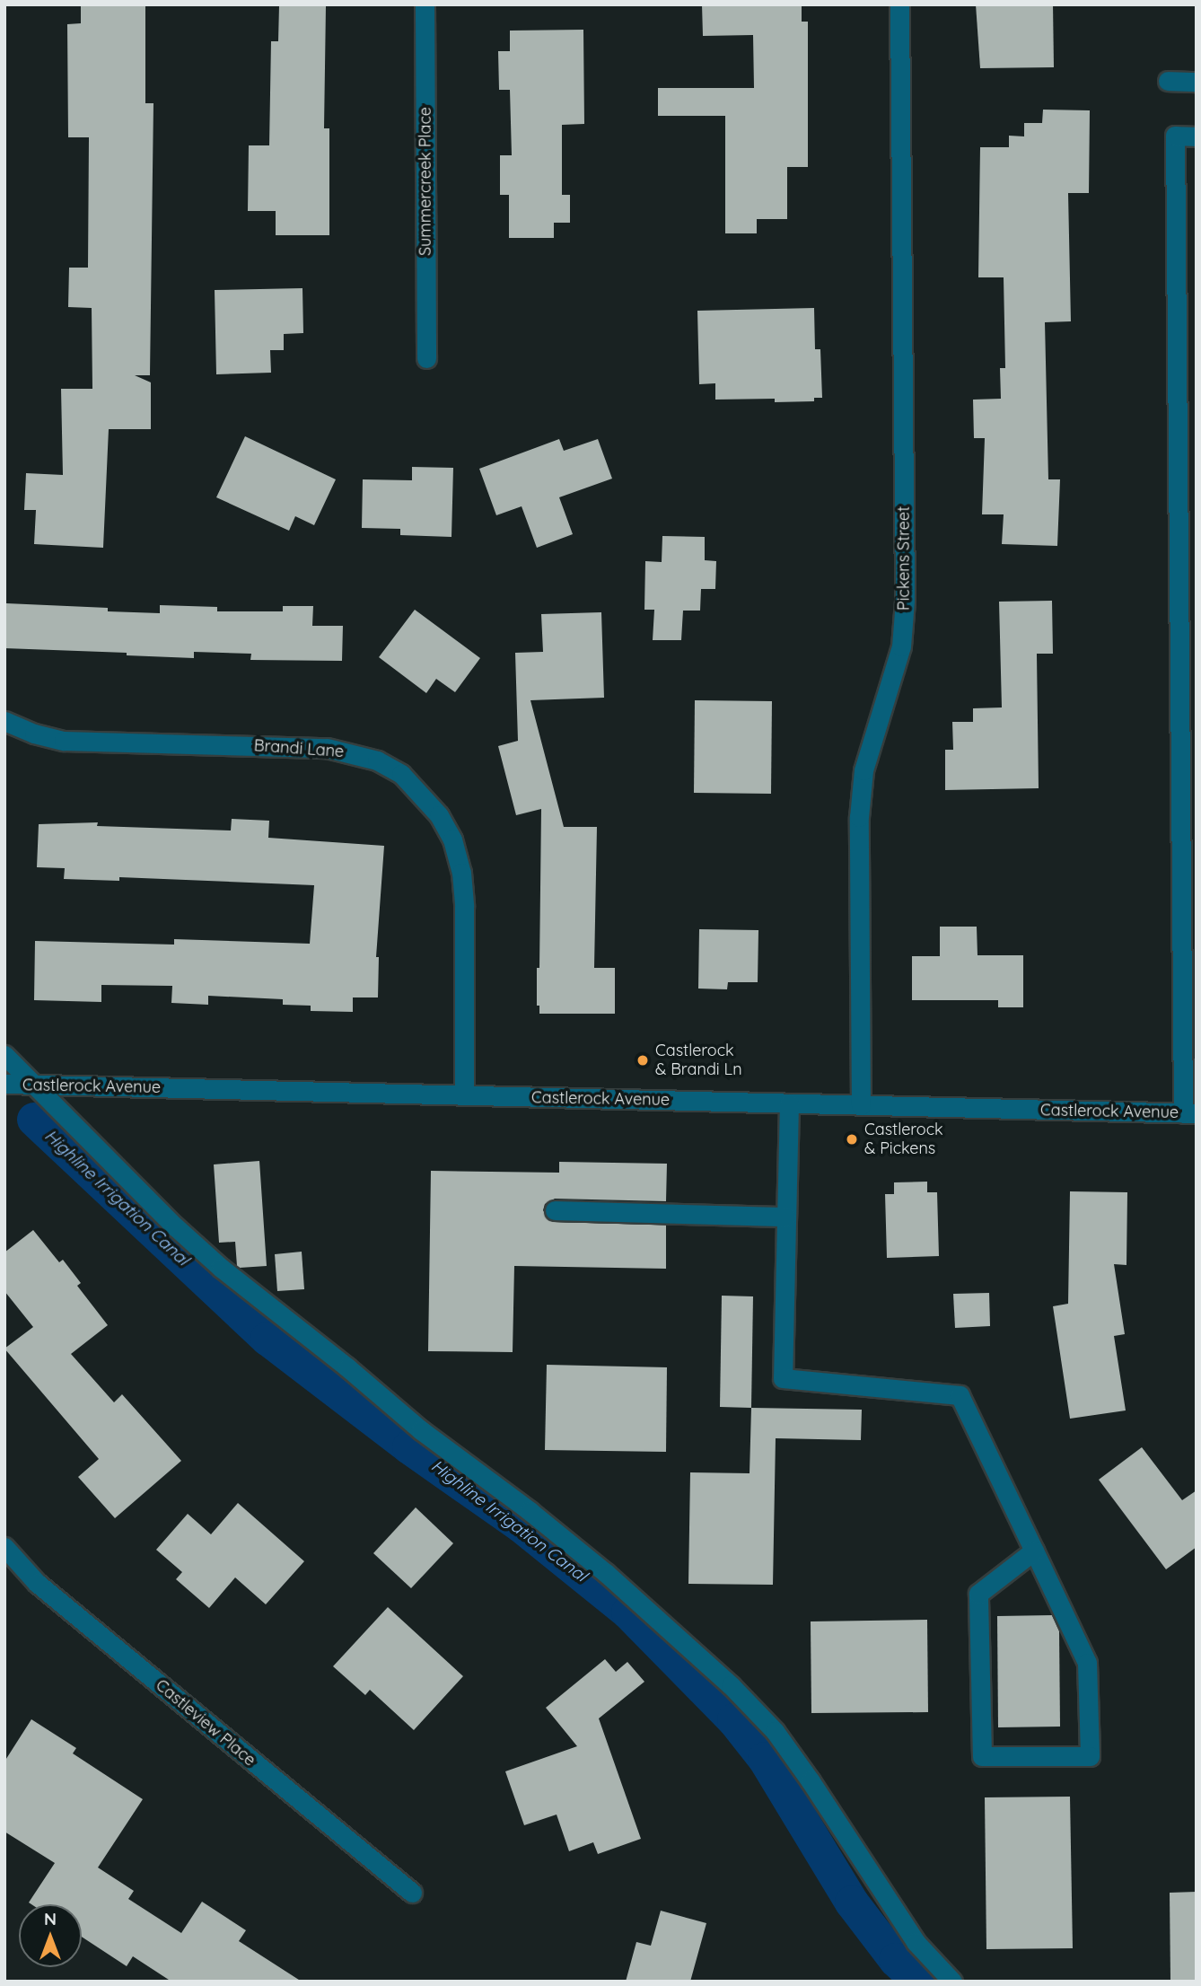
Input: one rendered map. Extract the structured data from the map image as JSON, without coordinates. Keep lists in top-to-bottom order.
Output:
{
  "streets": {
    "street": [
      "Summercreek Place",
      "Pickens Street",
      "Brandi Lane",
      "Castlerock Avenue",
      "Castleview Place"
    ]
  },
  "crossings": [
    ["Pickens Street", "Castlerock Avenue"],
    ["Brandi Lane", "Castlerock Avenue"]
  ],
  "water": ["Highline Irrigation Canal"],
  "places": ["Castlerock & Brandi Ln", "Castlerock & Pickens"],
  "north": "top"
}
